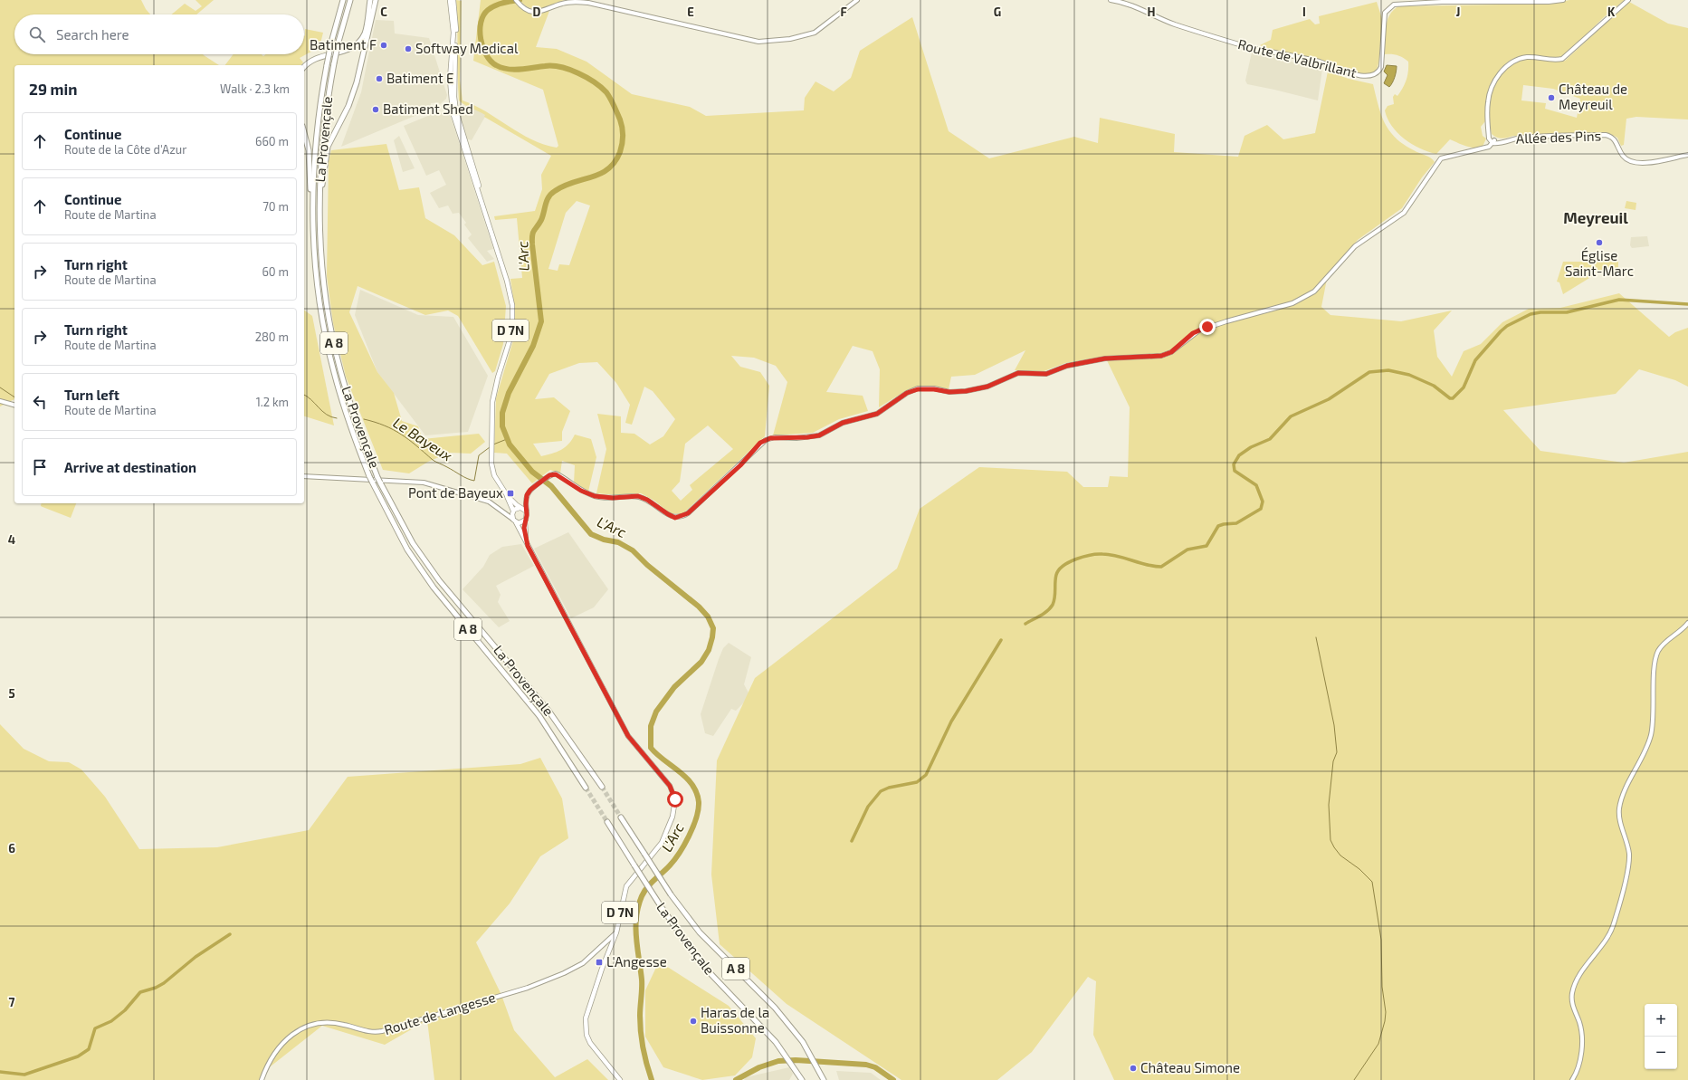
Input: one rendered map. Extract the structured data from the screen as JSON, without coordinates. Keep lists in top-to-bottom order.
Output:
{
  "streets": {
    "highway": ["La Provençale", "A 8"],
    "main road": ["D 7N"],
    "street": ["Route de Valbrillant", "Allée des Pins", "Route de Langesse"]
  },
  "crossings": [
    ["D 7N", "Route de Langesse"]
  ],
  "districts": ["Meyreuil"],
  "water": ["L'Arc", "Le Bayeux"],
  "places": {
    "other": [
      "Batiment F",
      "Softway Medical",
      "Batiment E",
      "Château de Meyreuil",
      "Batiment Shed",
      "Église Saint-Marc",
      "Haras de la Buissonne",
      "Château Simone"
    ],
    "transit": ["Pont de Bayeux", "L'Angesse"]
  },
  "page": {
    "search": "Search here",
    "heading": ["29 min", "Walk · 2.3 km"],
    "list": [
      ["Continue", "Route de la Côte d'Azur", "660 m"],
      ["Continue", "Route de Martina", "70 m"],
      ["Turn right", "Route de Martina", "60 m"],
      ["Turn right", "Route de Martina", "280 m"],
      ["Turn left", "Route de Martina", "1.2 km"],
      "Arrive at destination"
    ],
    "map_buttons": ["+", "−"]
  },
  "grid": {
    "columns": [
      "C",
      "D",
      "E",
      "F",
      "G",
      "H",
      "I",
      "J",
      "K"
    ],
    "rows": [
      "4",
      "5",
      "6",
      "7"
    ]
  }
}
